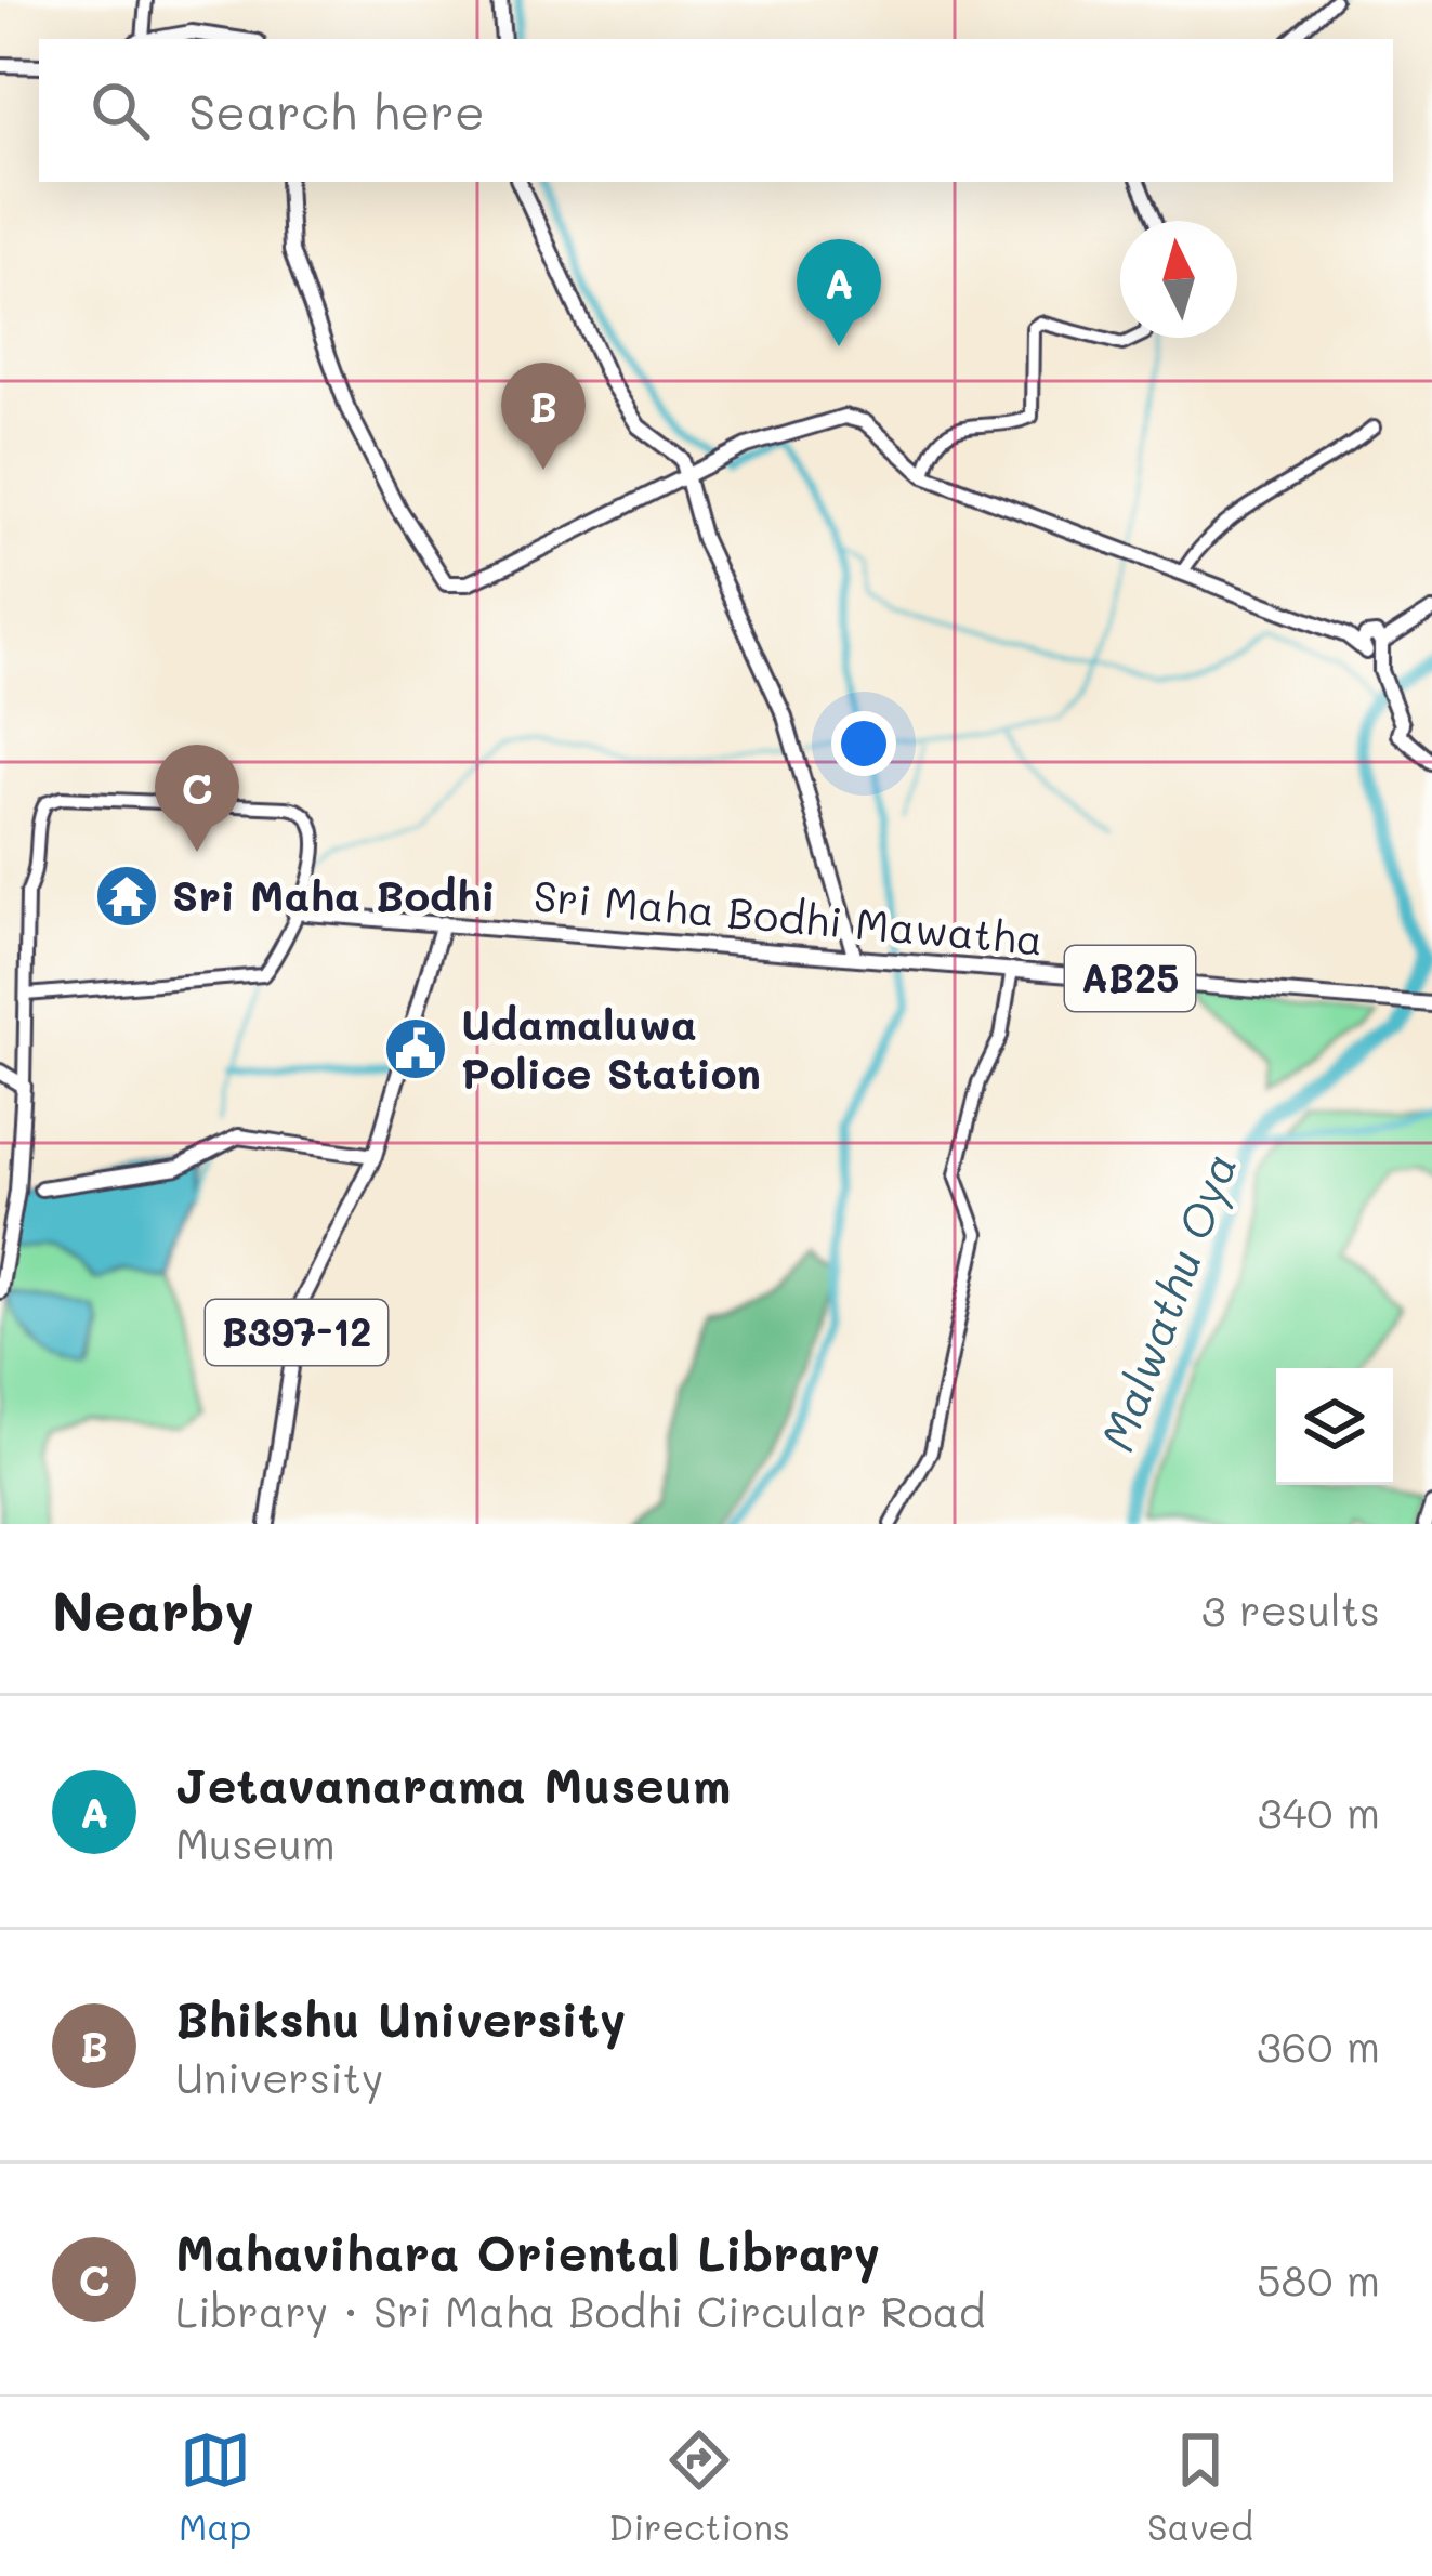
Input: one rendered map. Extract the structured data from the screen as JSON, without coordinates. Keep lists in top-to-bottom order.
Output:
{
  "streets": {
    "main road": ["Sri Maha Bodhi Mawatha", "AB25", "B397-12"]
  },
  "crossings": [
    ["Sri Maha Bodhi Mawatha", "B397-12"]
  ],
  "water": ["Malwathu Oya"],
  "places": {
    "temple": ["Sri Maha Bodhi"],
    "public building": ["Udamaluwa Police Station"]
  },
  "north": "top",
  "page": {
    "search": "Search here",
    "pins": ["A", "B", "C"],
    "heading": ["Nearby", "3 results"],
    "list": [
      {
        "mark": "A",
        "name": "Jetavanarama Museum",
        "note": "Museum",
        "value": "340 m"
      },
      {
        "mark": "B",
        "name": "Bhikshu University",
        "note": "University",
        "value": "360 m"
      },
      {
        "mark": "C",
        "name": "Mahavihara Oriental Library",
        "note": "Library · Sri Maha Bodhi Circular Road",
        "value": "580 m"
      }
    ],
    "nav": ["Map", "Directions", "Saved"]
  }
}
